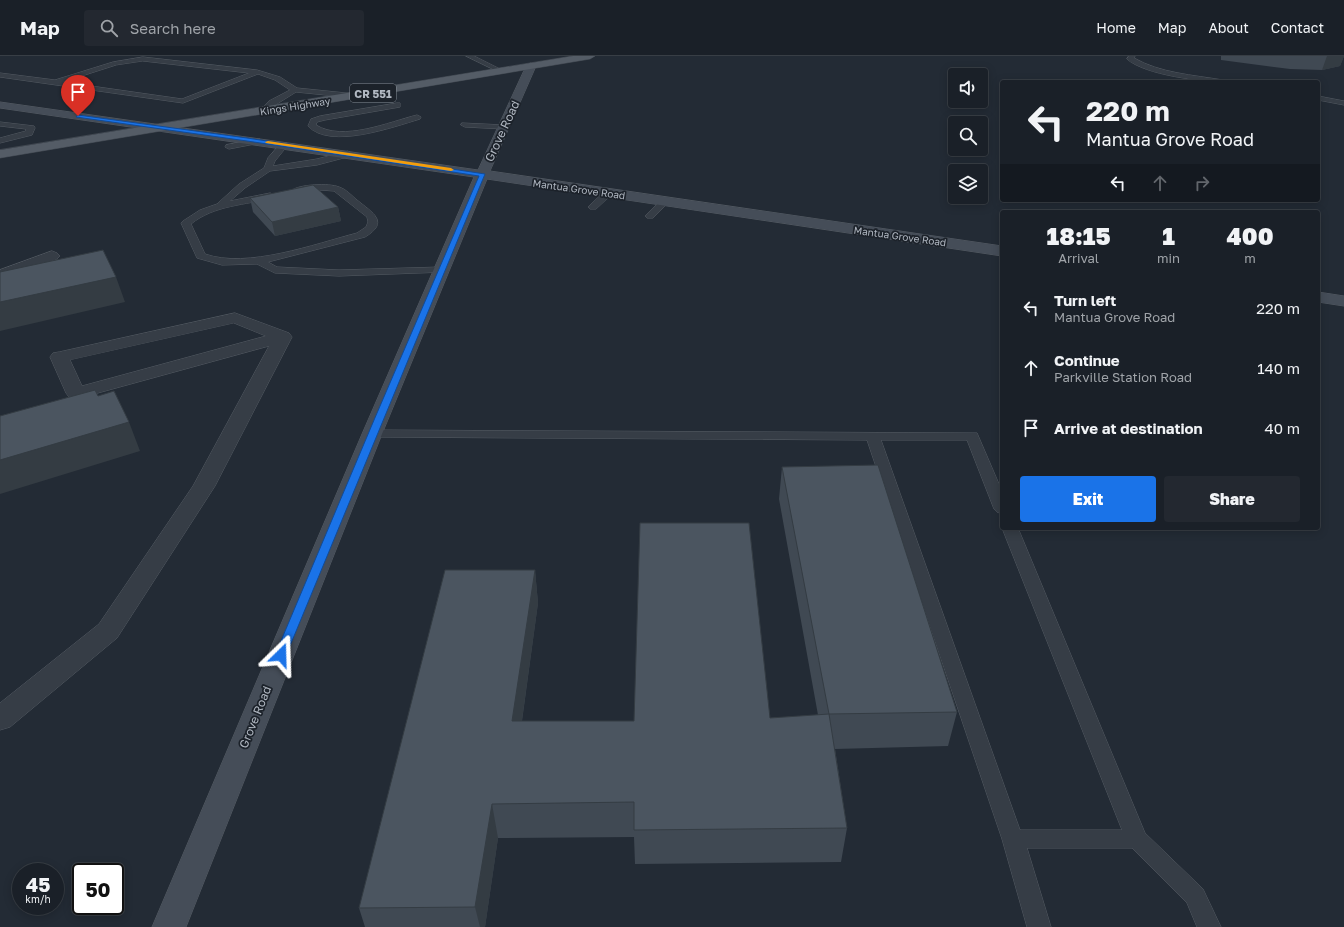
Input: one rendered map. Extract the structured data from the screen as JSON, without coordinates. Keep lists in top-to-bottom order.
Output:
{
  "streets": {
    "main road": [
      "CR 551",
      "Kings Highway",
      "Grove Road",
      "Mantua Grove Road"
    ]
  },
  "crossings": [
    ["Kings Highway", "Grove Road"],
    ["Kings Highway", "Mantua Grove Road"],
    ["Grove Road", "Mantua Grove Road"]
  ],
  "page": {
    "header": "Map",
    "search": "Search here",
    "nav": [
      "Home",
      "Map",
      "About",
      "Contact"
    ],
    "turn": ["220 m", "Mantua Grove Road"],
    "eta": [
      "18:15",
      "Arrival",
      "1",
      "min",
      "400",
      "m"
    ],
    "list": [
      {
        "name": "Turn left",
        "note": "Mantua Grove Road",
        "value": "220 m"
      },
      {
        "name": "Continue",
        "note": "Parkville Station Road",
        "value": "140 m"
      },
      {
        "name": "Arrive at destination",
        "value": "40 m"
      }
    ],
    "buttons": ["Exit", "Share"],
    "speed": "45 km/h",
    "limit": "50"
  }
}
